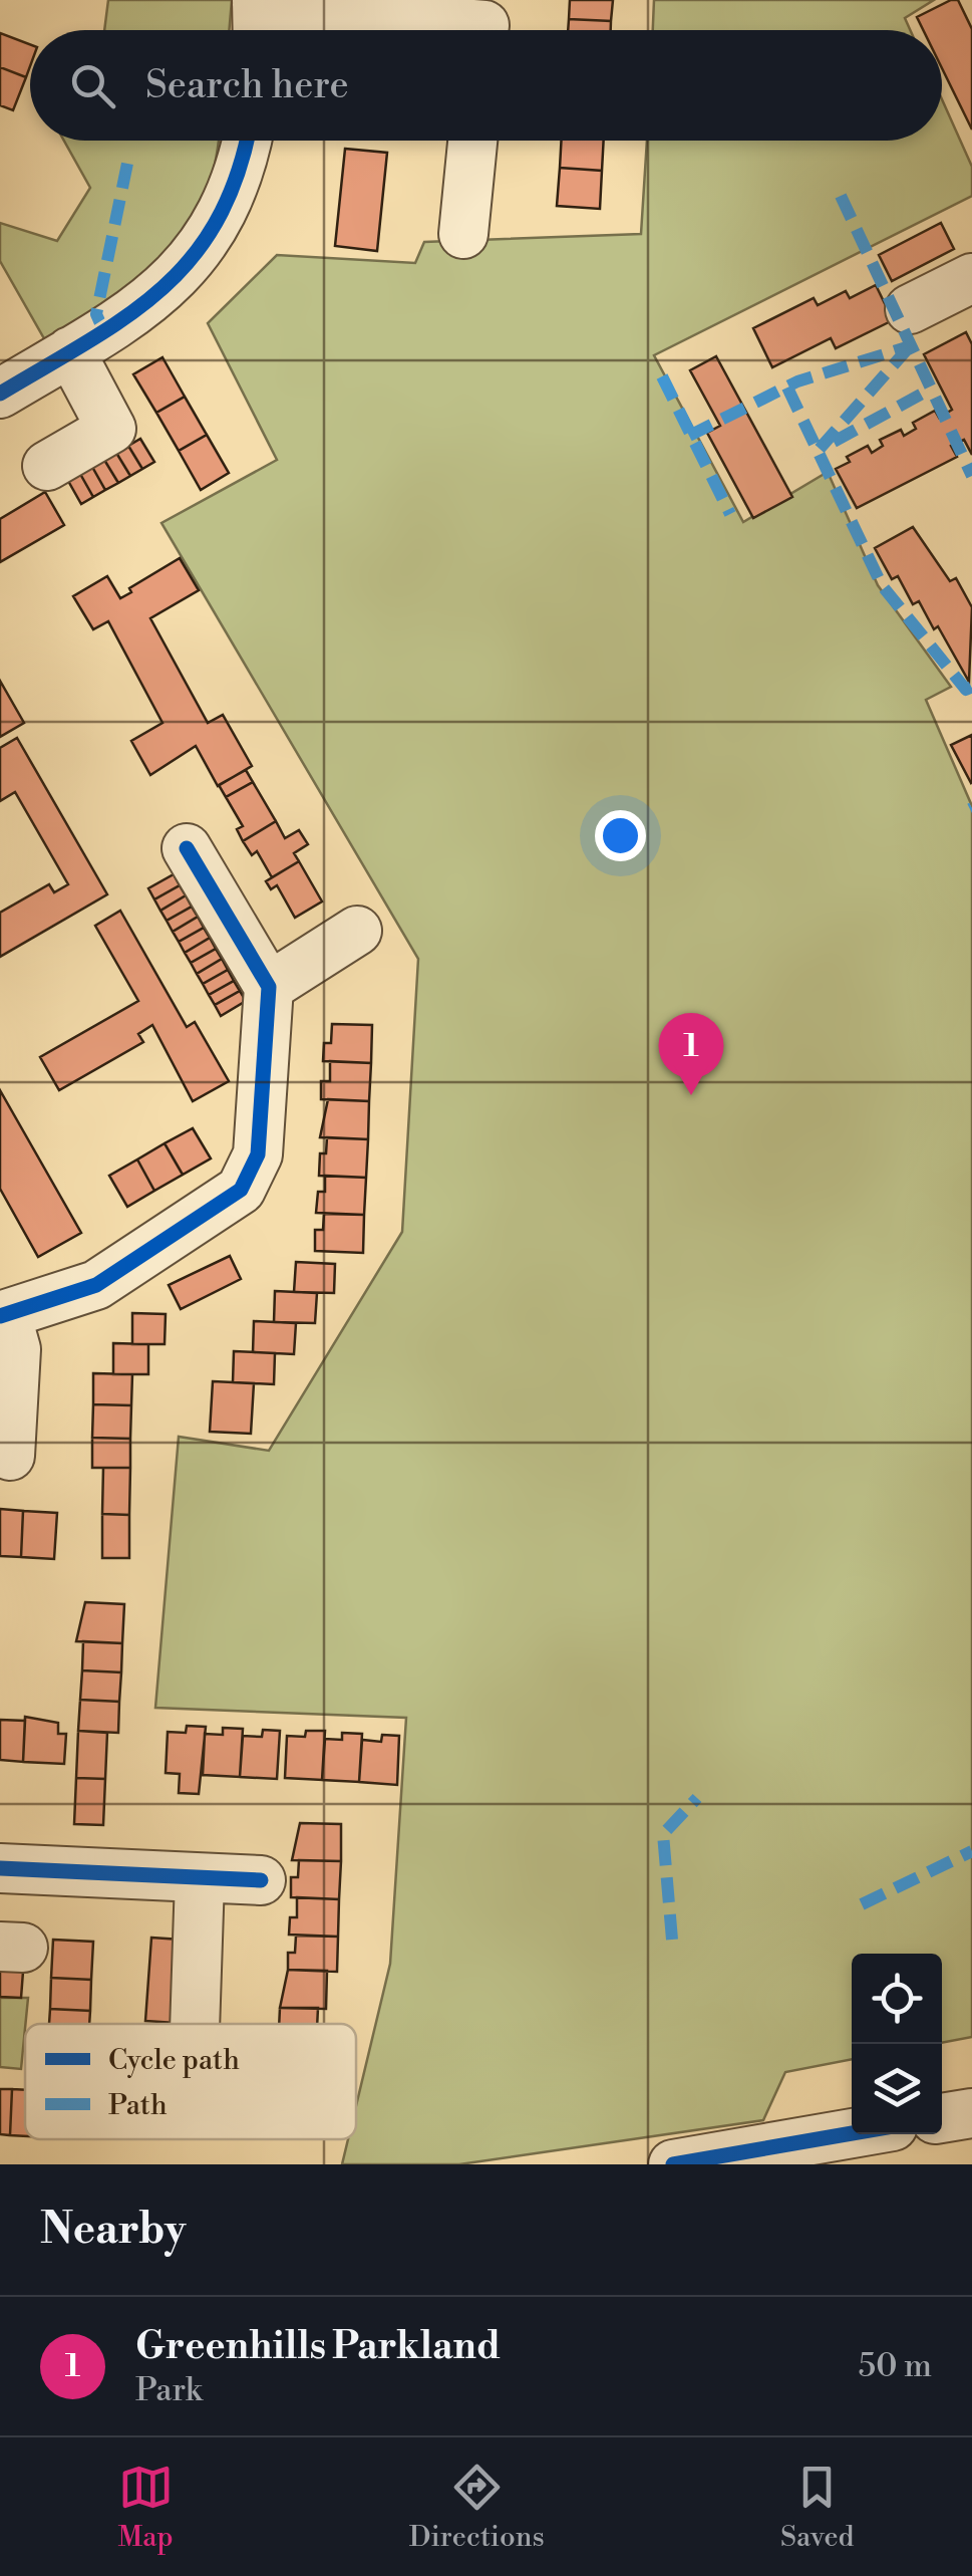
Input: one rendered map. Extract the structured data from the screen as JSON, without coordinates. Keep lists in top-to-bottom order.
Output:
{
  "legend": ["Cycle path", "Path"],
  "page": {
    "search": "Search here",
    "pins": "1",
    "heading": "Nearby",
    "list": [
      {
        "mark": "1",
        "name": "Greenhills Parkland",
        "note": "Park",
        "value": "50 m"
      }
    ],
    "nav": ["Map", "Directions", "Saved"]
  }
}
